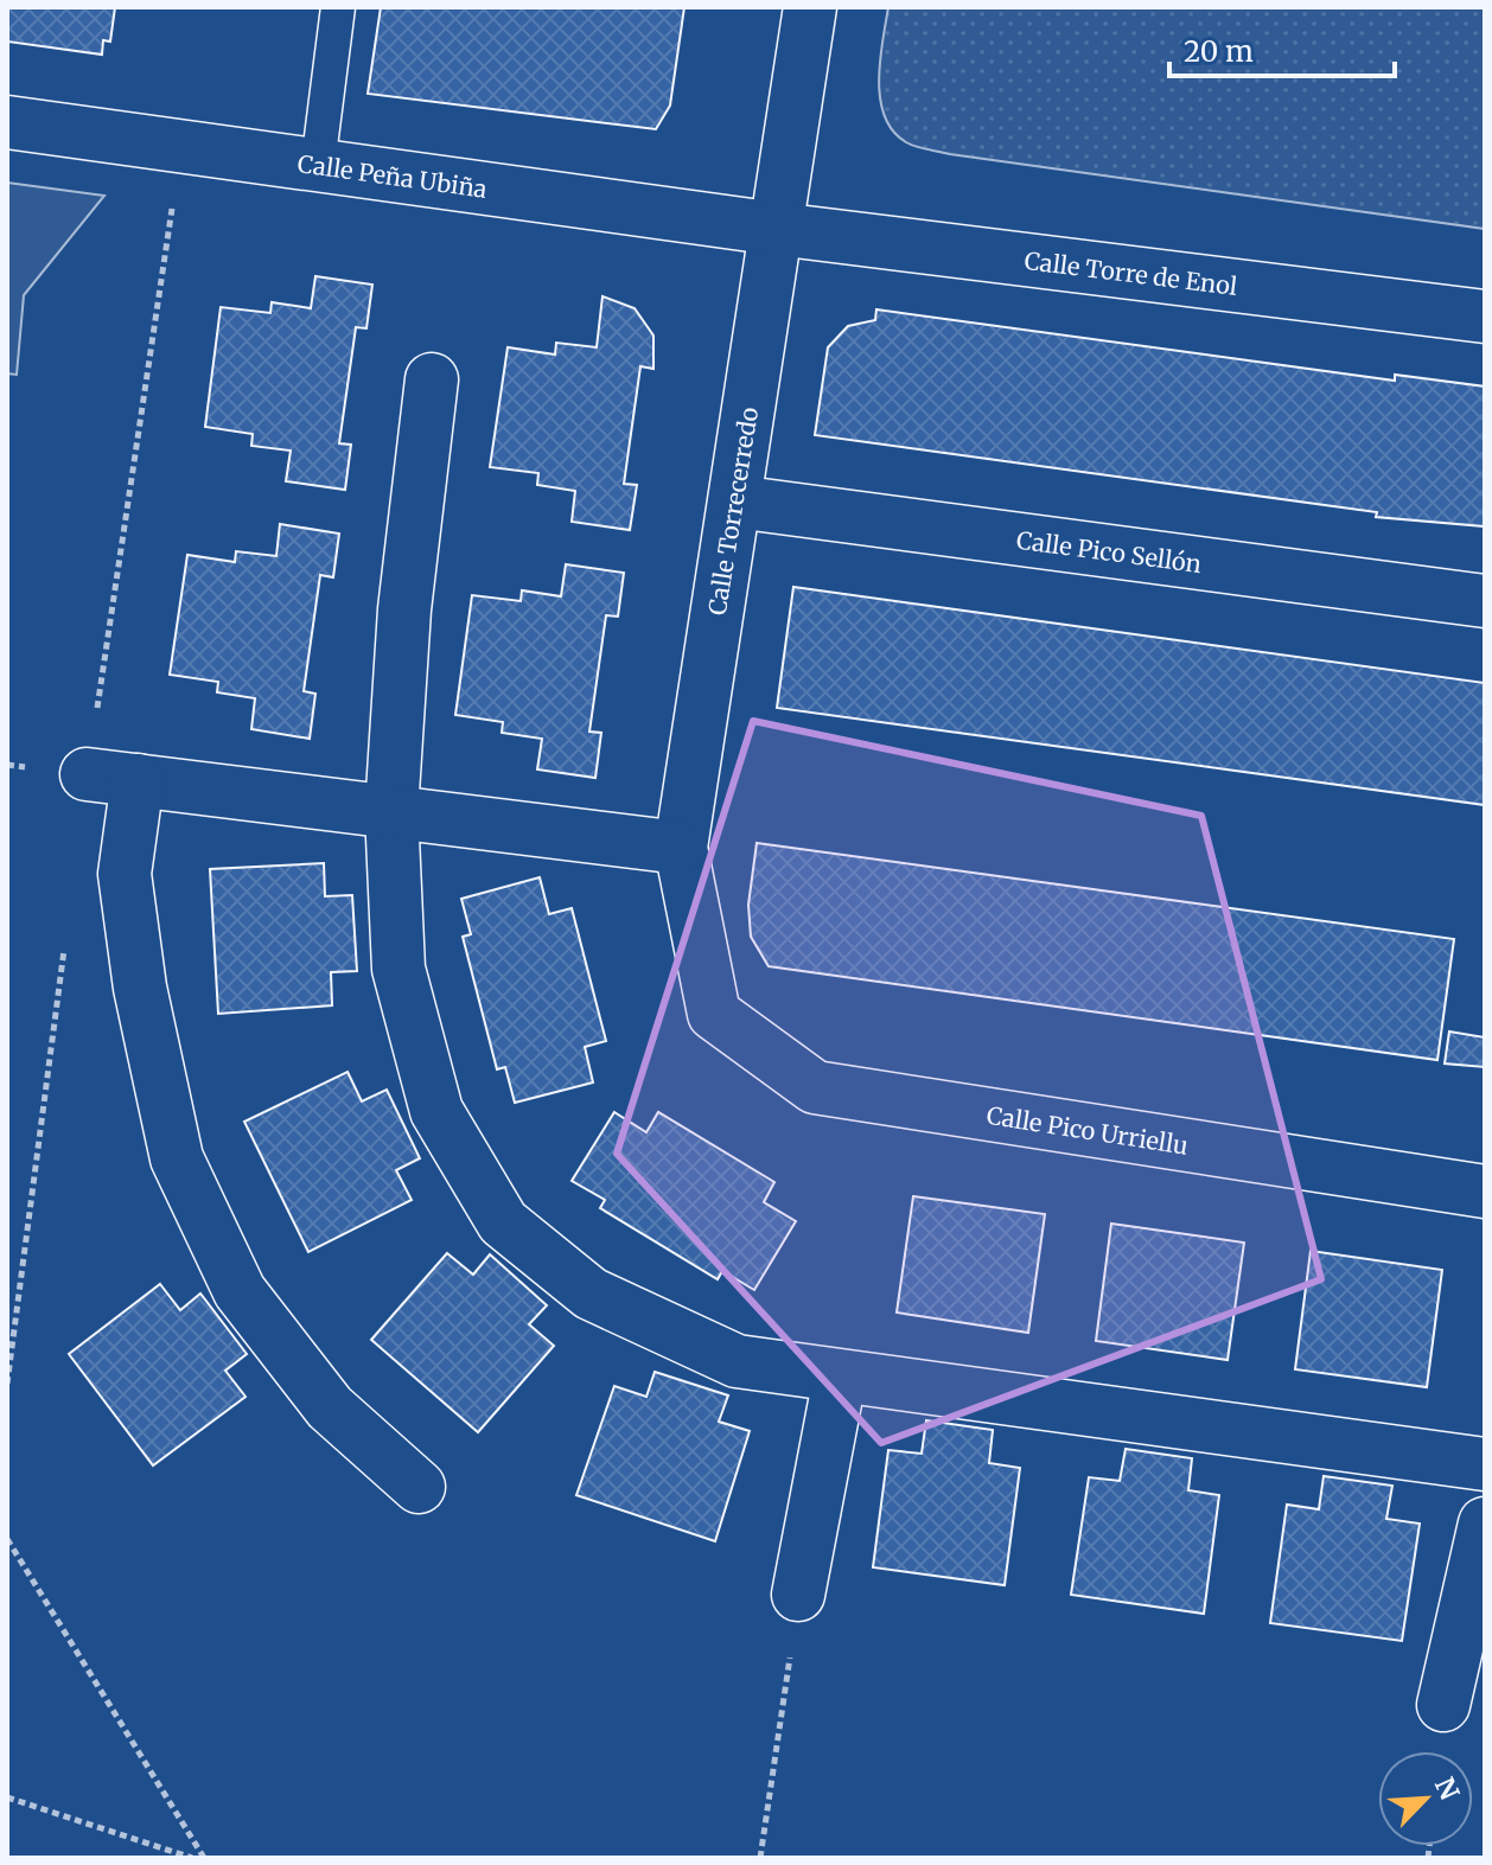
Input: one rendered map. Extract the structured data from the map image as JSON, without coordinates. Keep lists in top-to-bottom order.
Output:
{
  "streets": {
    "street": [
      "Calle Peña Ubiña",
      "Calle Torre de Enol",
      "Calle Torrecerredo",
      "Calle Pico Sellón",
      "Calle Pico Urriellu"
    ]
  },
  "crossings": [
    ["Calle Peña Ubiña", "Calle Torre de Enol"],
    ["Calle Peña Ubiña", "Calle Torrecerredo"],
    ["Calle Torre de Enol", "Calle Torrecerredo"],
    ["Calle Torrecerredo", "Calle Pico Sellón"],
    ["Calle Torrecerredo", "Calle Pico Urriellu"]
  ],
  "scale_bar": "20 m",
  "north": "top right"
}
